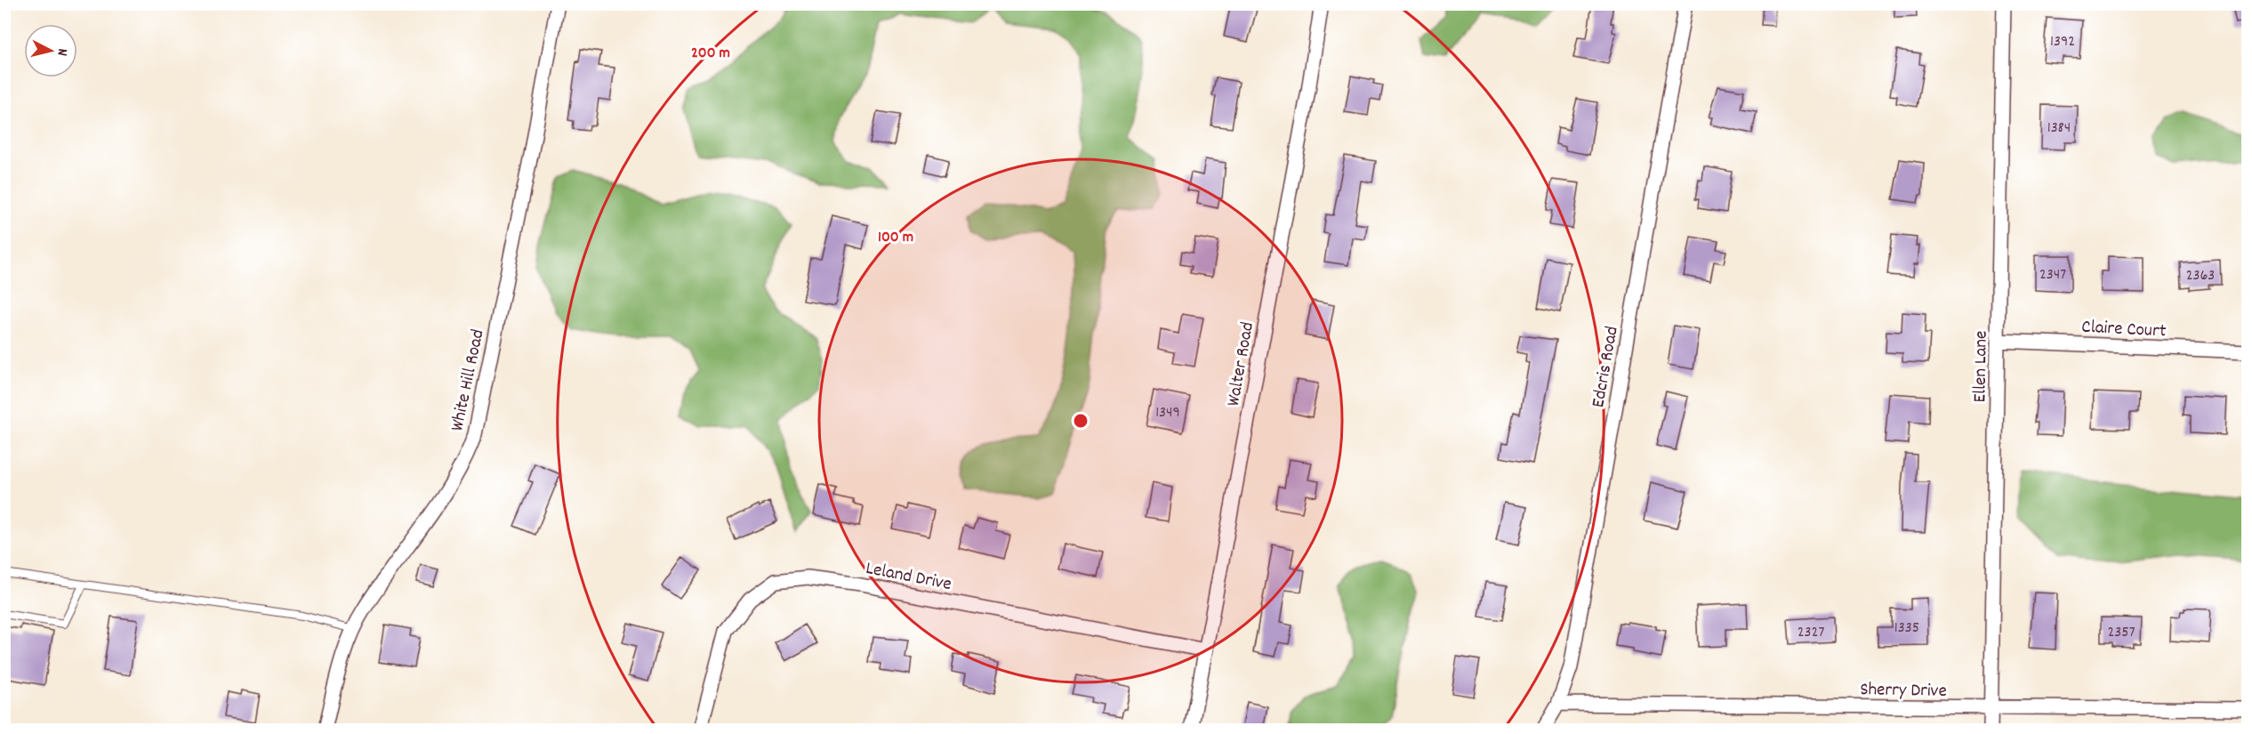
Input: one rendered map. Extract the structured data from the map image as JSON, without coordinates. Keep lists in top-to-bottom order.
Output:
{
  "streets": {
    "street": [
      "Claire Court",
      "Walter Road",
      "Edcris Road",
      "Ellen Lane",
      "White Hill Road",
      "Leland Drive",
      "Sherry Drive"
    ]
  },
  "crossings": [
    ["Claire Court", "Ellen Lane"],
    ["Walter Road", "Leland Drive"],
    ["Edcris Road", "Sherry Drive"],
    ["Ellen Lane", "Sherry Drive"]
  ],
  "house_numbers": [
    "1392",
    "1384",
    "2347",
    "2363",
    "1349",
    "1335",
    "2327",
    "2357"
  ],
  "north": "right",
  "rings": ["200 m", "100 m"]
}
